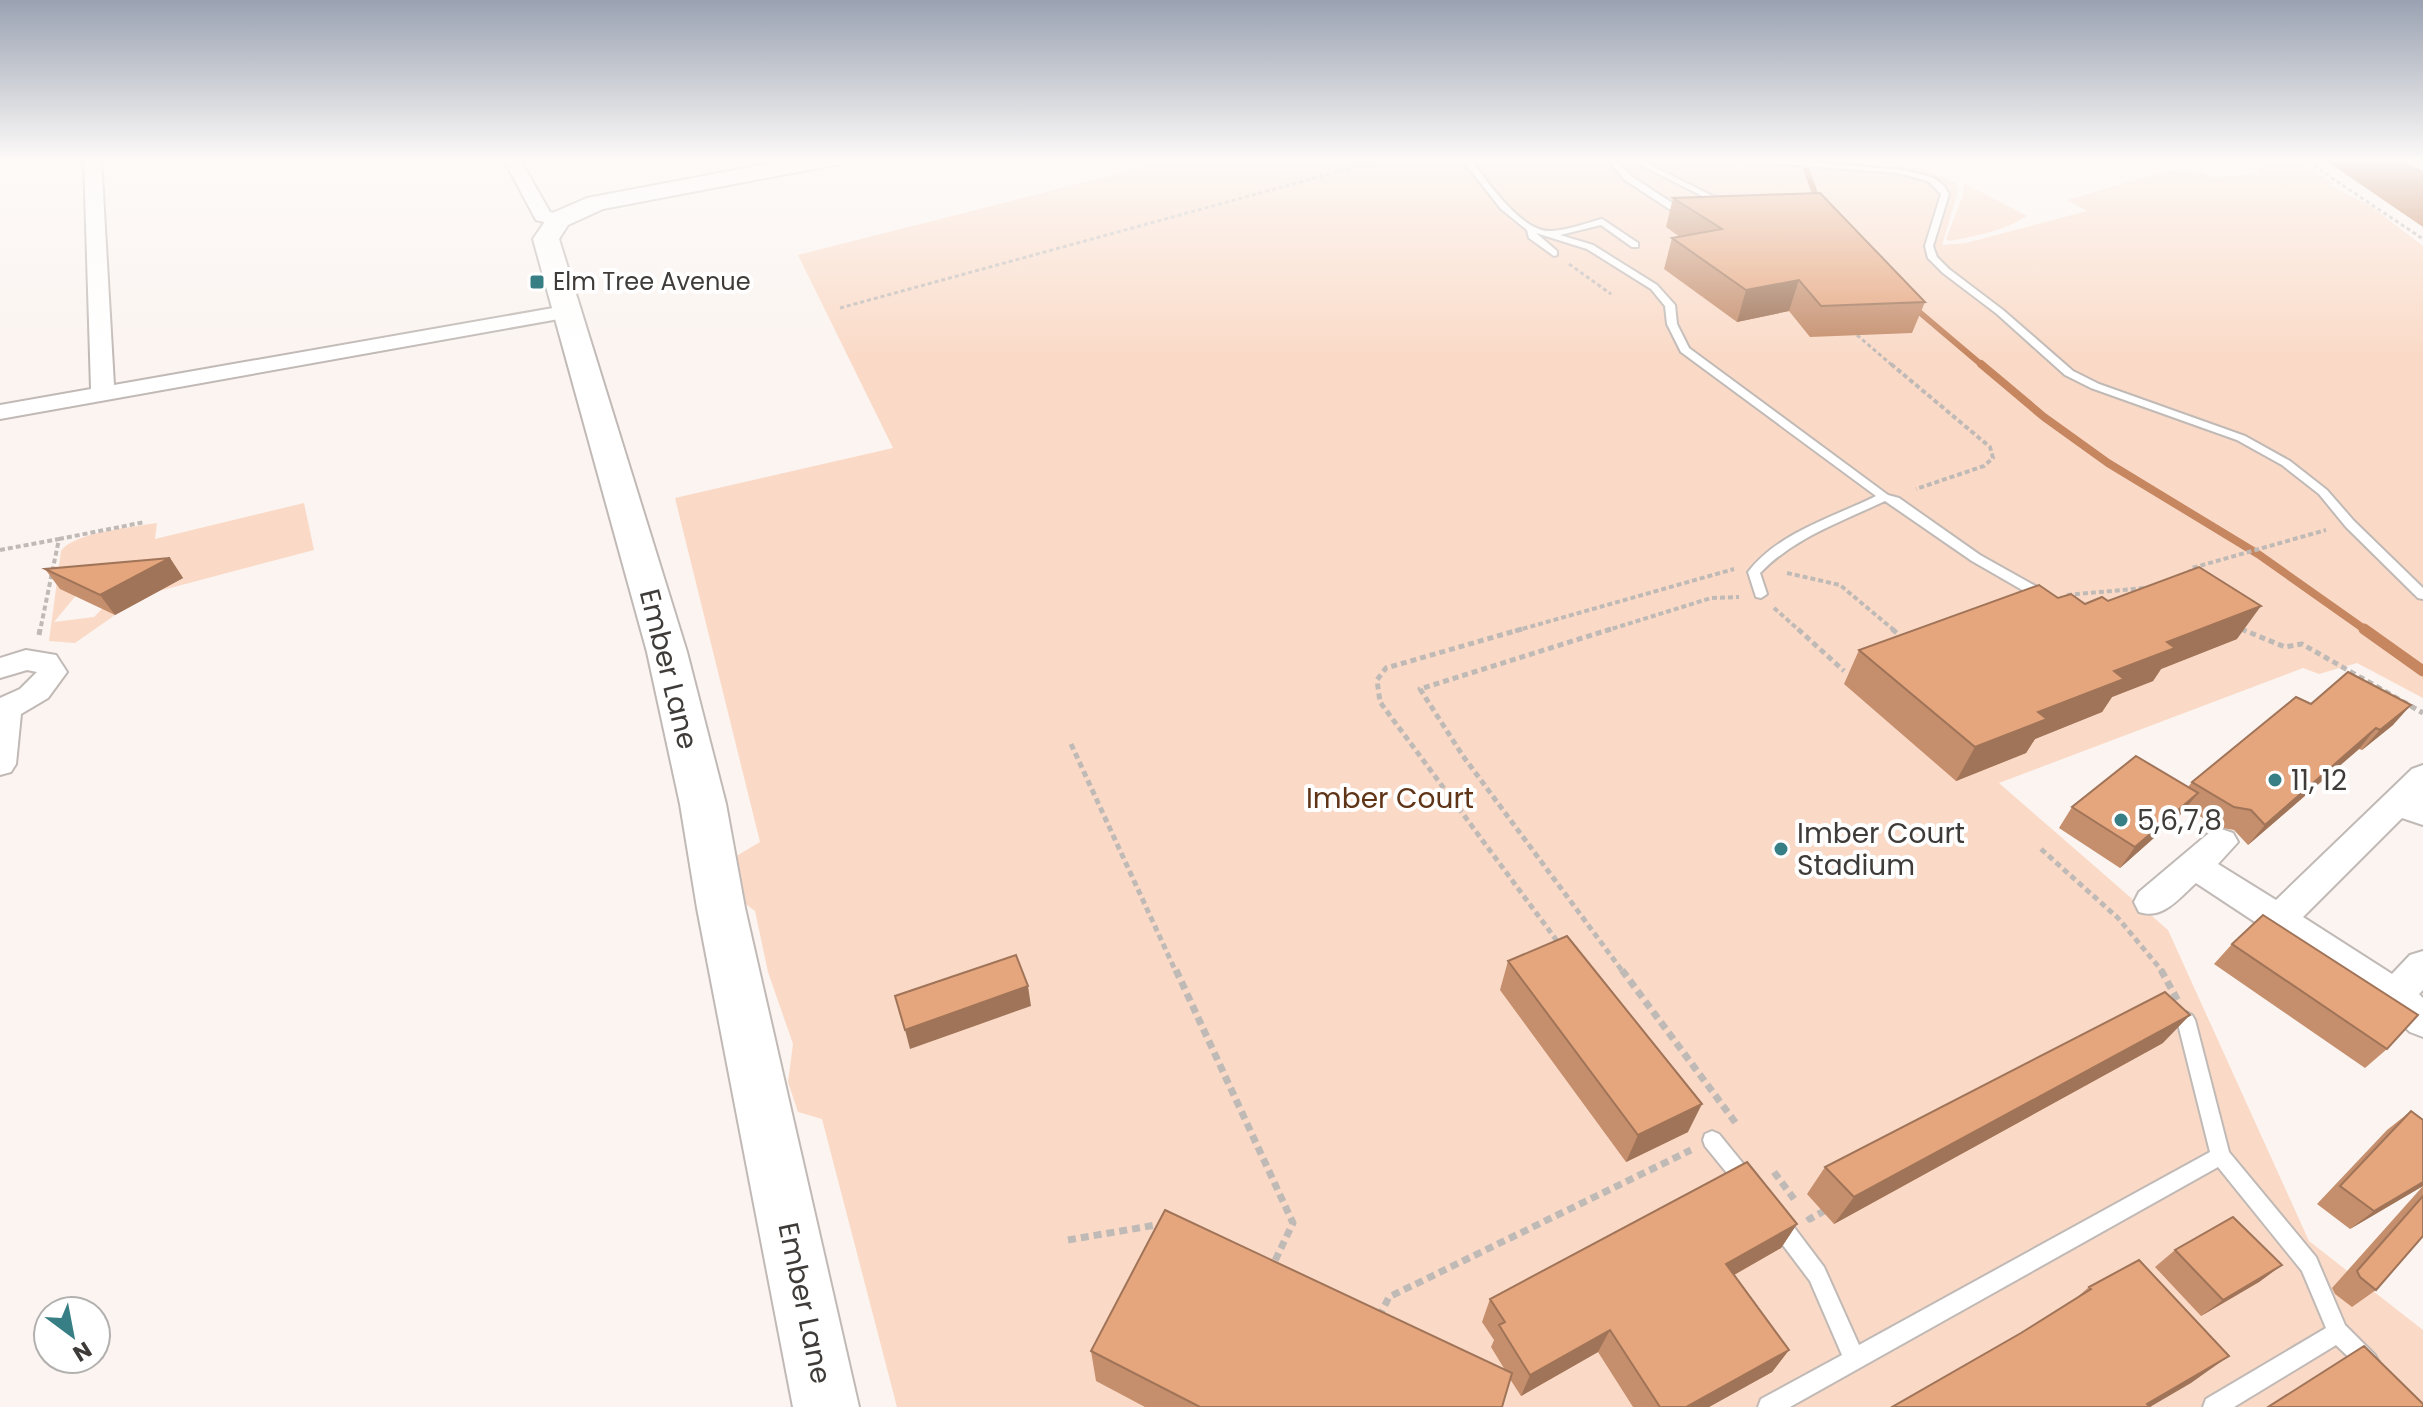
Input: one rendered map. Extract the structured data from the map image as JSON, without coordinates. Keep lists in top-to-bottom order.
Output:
{
  "streets": {
    "main road": ["Ember Lane"]
  },
  "parks": ["Imber Court"],
  "places": {
    "transit": ["Elm Tree Avenue"],
    "other": ["11, 12", "5,6,7,8", "Imber Court Stadium"]
  },
  "north": "bottom right"
}
